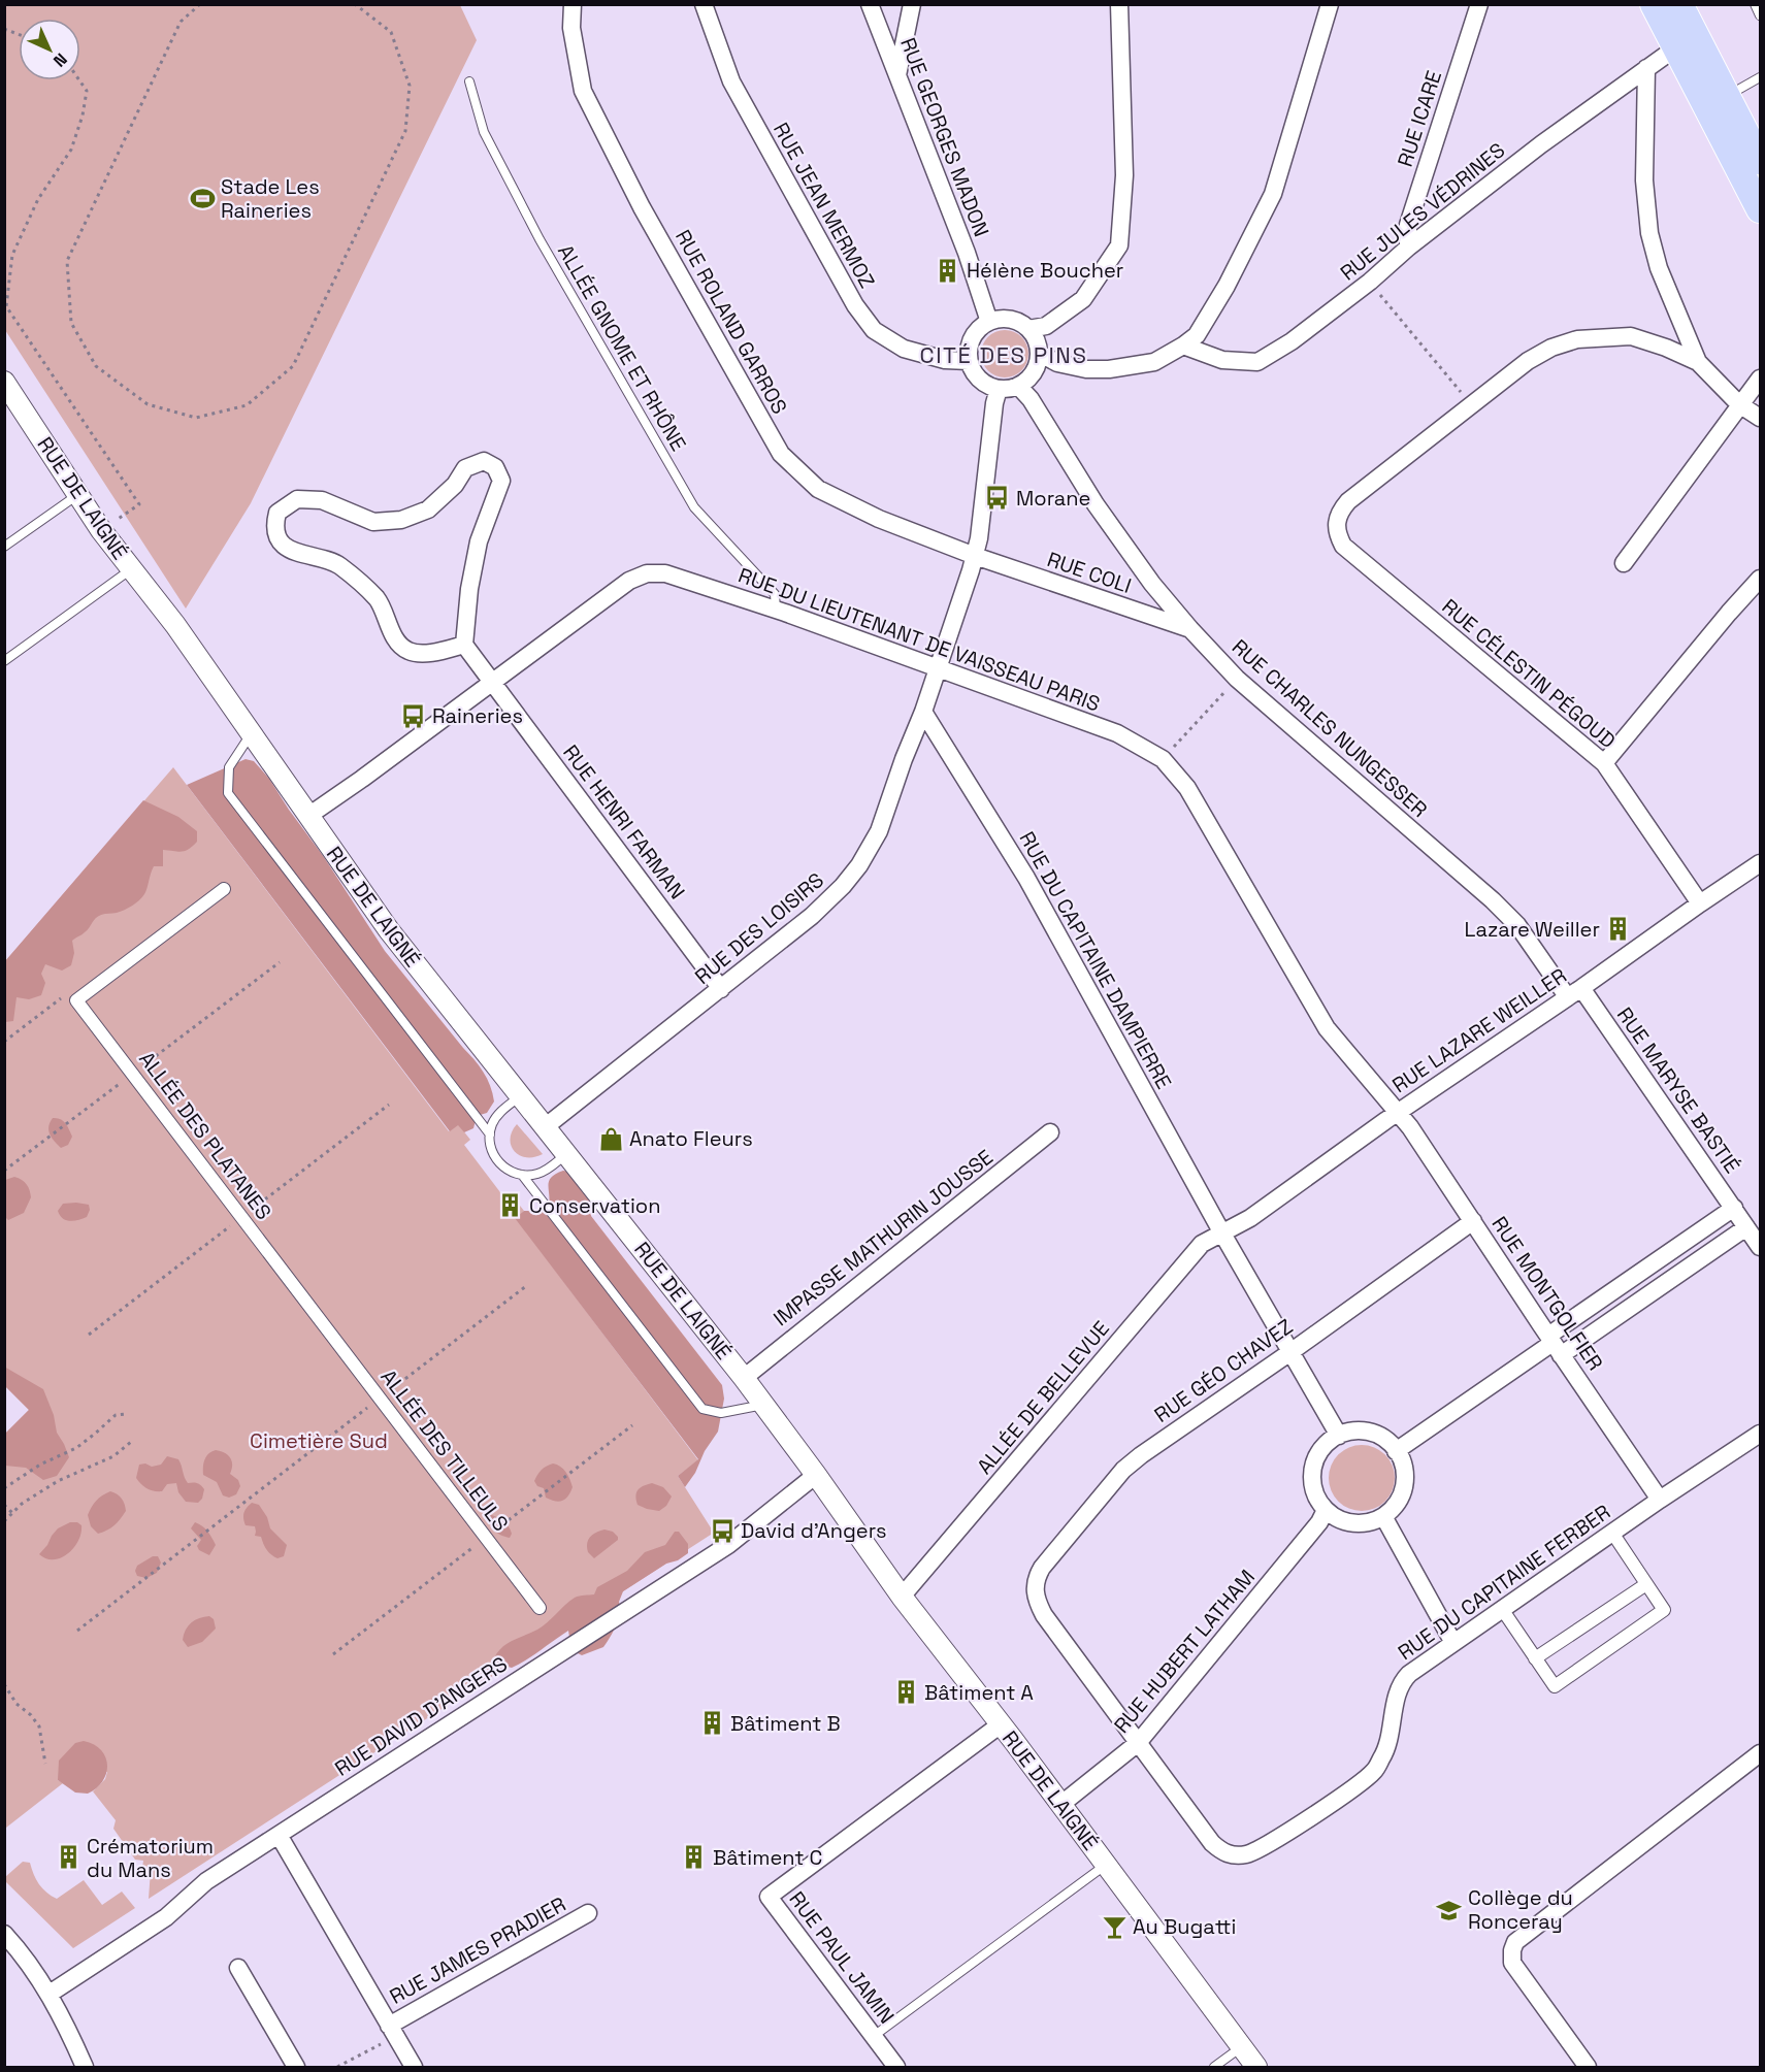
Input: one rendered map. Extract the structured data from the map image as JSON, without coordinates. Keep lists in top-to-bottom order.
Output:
{
  "streets": {
    "street": [
      "RUE ICARE",
      "RUE GEORGES MADON",
      "RUE JEAN MERMOZ",
      "RUE JULES VÉDRINES",
      "RUE ROLAND GARROS",
      "RUE DE LAIGNÉ",
      "RUE COLI",
      "RUE DU LIEUTENANT DE VAISSEAU PARIS",
      "RUE CÉLESTIN PÉGOUD",
      "RUE CHARLES NUNGESSER",
      "RUE HENRI FARMAN",
      "RUE DES LOISIRS",
      "RUE DU CAPITAINE DAMPIERRE",
      "RUE LAZARE WEILLER",
      "RUE MARYSE BASTIÉ",
      "ALLÉE DES PLATANES",
      "IMPASSE MATHURIN JOUSSE",
      "RUE MONTGOLFIER",
      "RUE GÉO CHAVEZ",
      "ALLÉE DE BELLEVUE",
      "ALLÉE DES TILLEULS",
      "RUE DU CAPITAINE FERBER",
      "RUE HUBERT LATHAM",
      "RUE DAVID D'ANGERS",
      "RUE JAMES PRADIER",
      "RUE PAUL JAMIN"
    ],
    "lane": ["ALLÉE GNOME ET RHÔNE"]
  },
  "crossings": [
    ["RUE ICARE", "RUE JULES VÉDRINES"],
    ["RUE GEORGES MADON", "RUE JEAN MERMOZ"],
    ["RUE GEORGES MADON", "RUE CHARLES NUNGESSER"],
    ["RUE GEORGES MADON", "RUE DES LOISIRS"],
    ["RUE JEAN MERMOZ", "RUE CHARLES NUNGESSER"],
    ["RUE JEAN MERMOZ", "RUE DES LOISIRS"],
    ["RUE ROLAND GARROS", "RUE COLI"],
    ["RUE ROLAND GARROS", "RUE DES LOISIRS"],
    ["ALLÉE GNOME ET RHÔNE", "RUE DU LIEUTENANT DE VAISSEAU PARIS"],
    ["RUE DE LAIGNÉ", "RUE DU LIEUTENANT DE VAISSEAU PARIS"],
    ["RUE DE LAIGNÉ", "RUE DES LOISIRS"],
    ["RUE DE LAIGNÉ", "IMPASSE MATHURIN JOUSSE"],
    ["RUE DE LAIGNÉ", "ALLÉE DE BELLEVUE"],
    ["RUE DE LAIGNÉ", "RUE HUBERT LATHAM"],
    ["RUE DE LAIGNÉ", "RUE DAVID D'ANGERS"],
    ["RUE DE LAIGNÉ", "RUE PAUL JAMIN"],
    ["RUE COLI", "RUE CHARLES NUNGESSER"],
    ["RUE COLI", "RUE DES LOISIRS"],
    ["RUE DU LIEUTENANT DE VAISSEAU PARIS", "RUE HENRI FARMAN"],
    ["RUE DU LIEUTENANT DE VAISSEAU PARIS", "RUE DES LOISIRS"],
    ["RUE DU LIEUTENANT DE VAISSEAU PARIS", "RUE LAZARE WEILLER"],
    ["RUE DU LIEUTENANT DE VAISSEAU PARIS", "RUE MONTGOLFIER"],
    ["RUE CÉLESTIN PÉGOUD", "RUE LAZARE WEILLER"],
    ["RUE CHARLES NUNGESSER", "RUE DES LOISIRS"],
    ["RUE CHARLES NUNGESSER", "RUE LAZARE WEILLER"],
    ["RUE CHARLES NUNGESSER", "RUE MARYSE BASTIÉ"],
    ["RUE HENRI FARMAN", "RUE DES LOISIRS"],
    ["RUE DES LOISIRS", "RUE DU CAPITAINE DAMPIERRE"],
    ["RUE DU CAPITAINE DAMPIERRE", "RUE LAZARE WEILLER"],
    ["RUE DU CAPITAINE DAMPIERRE", "RUE GÉO CHAVEZ"],
    ["RUE DU CAPITAINE DAMPIERRE", "ALLÉE DE BELLEVUE"],
    ["RUE DU CAPITAINE DAMPIERRE", "RUE HUBERT LATHAM"],
    ["RUE LAZARE WEILLER", "RUE MARYSE BASTIÉ"],
    ["RUE LAZARE WEILLER", "RUE MONTGOLFIER"],
    ["RUE LAZARE WEILLER", "ALLÉE DE BELLEVUE"],
    ["ALLÉE DES PLATANES", "ALLÉE DES TILLEULS"],
    ["RUE MONTGOLFIER", "RUE GÉO CHAVEZ"],
    ["RUE MONTGOLFIER", "RUE DU CAPITAINE FERBER"],
    ["RUE GÉO CHAVEZ", "RUE DU CAPITAINE FERBER"],
    ["RUE GÉO CHAVEZ", "RUE HUBERT LATHAM"],
    ["RUE DU CAPITAINE FERBER", "RUE HUBERT LATHAM"],
    ["RUE DAVID D'ANGERS", "RUE JAMES PRADIER"]
  ],
  "districts": ["CITÉ DES PINS"],
  "parks": ["Cimetière Sud"],
  "places": {
    "sports": ["Stade Les Raineries"],
    "building": [
      "Hélène Boucher",
      "Lazare Weiller",
      "Conservation",
      "Bâtiment A",
      "Bâtiment B",
      "Crématorium du Mans",
      "Bâtiment C"
    ],
    "bus stop": ["Morane", "Raineries", "David d'Angers"],
    "shop": ["Anato Fleurs"],
    "school or university": ["Collège du Ronceray"],
    "bar": ["Au Bugatti"]
  },
  "north": "bottom right"
}
